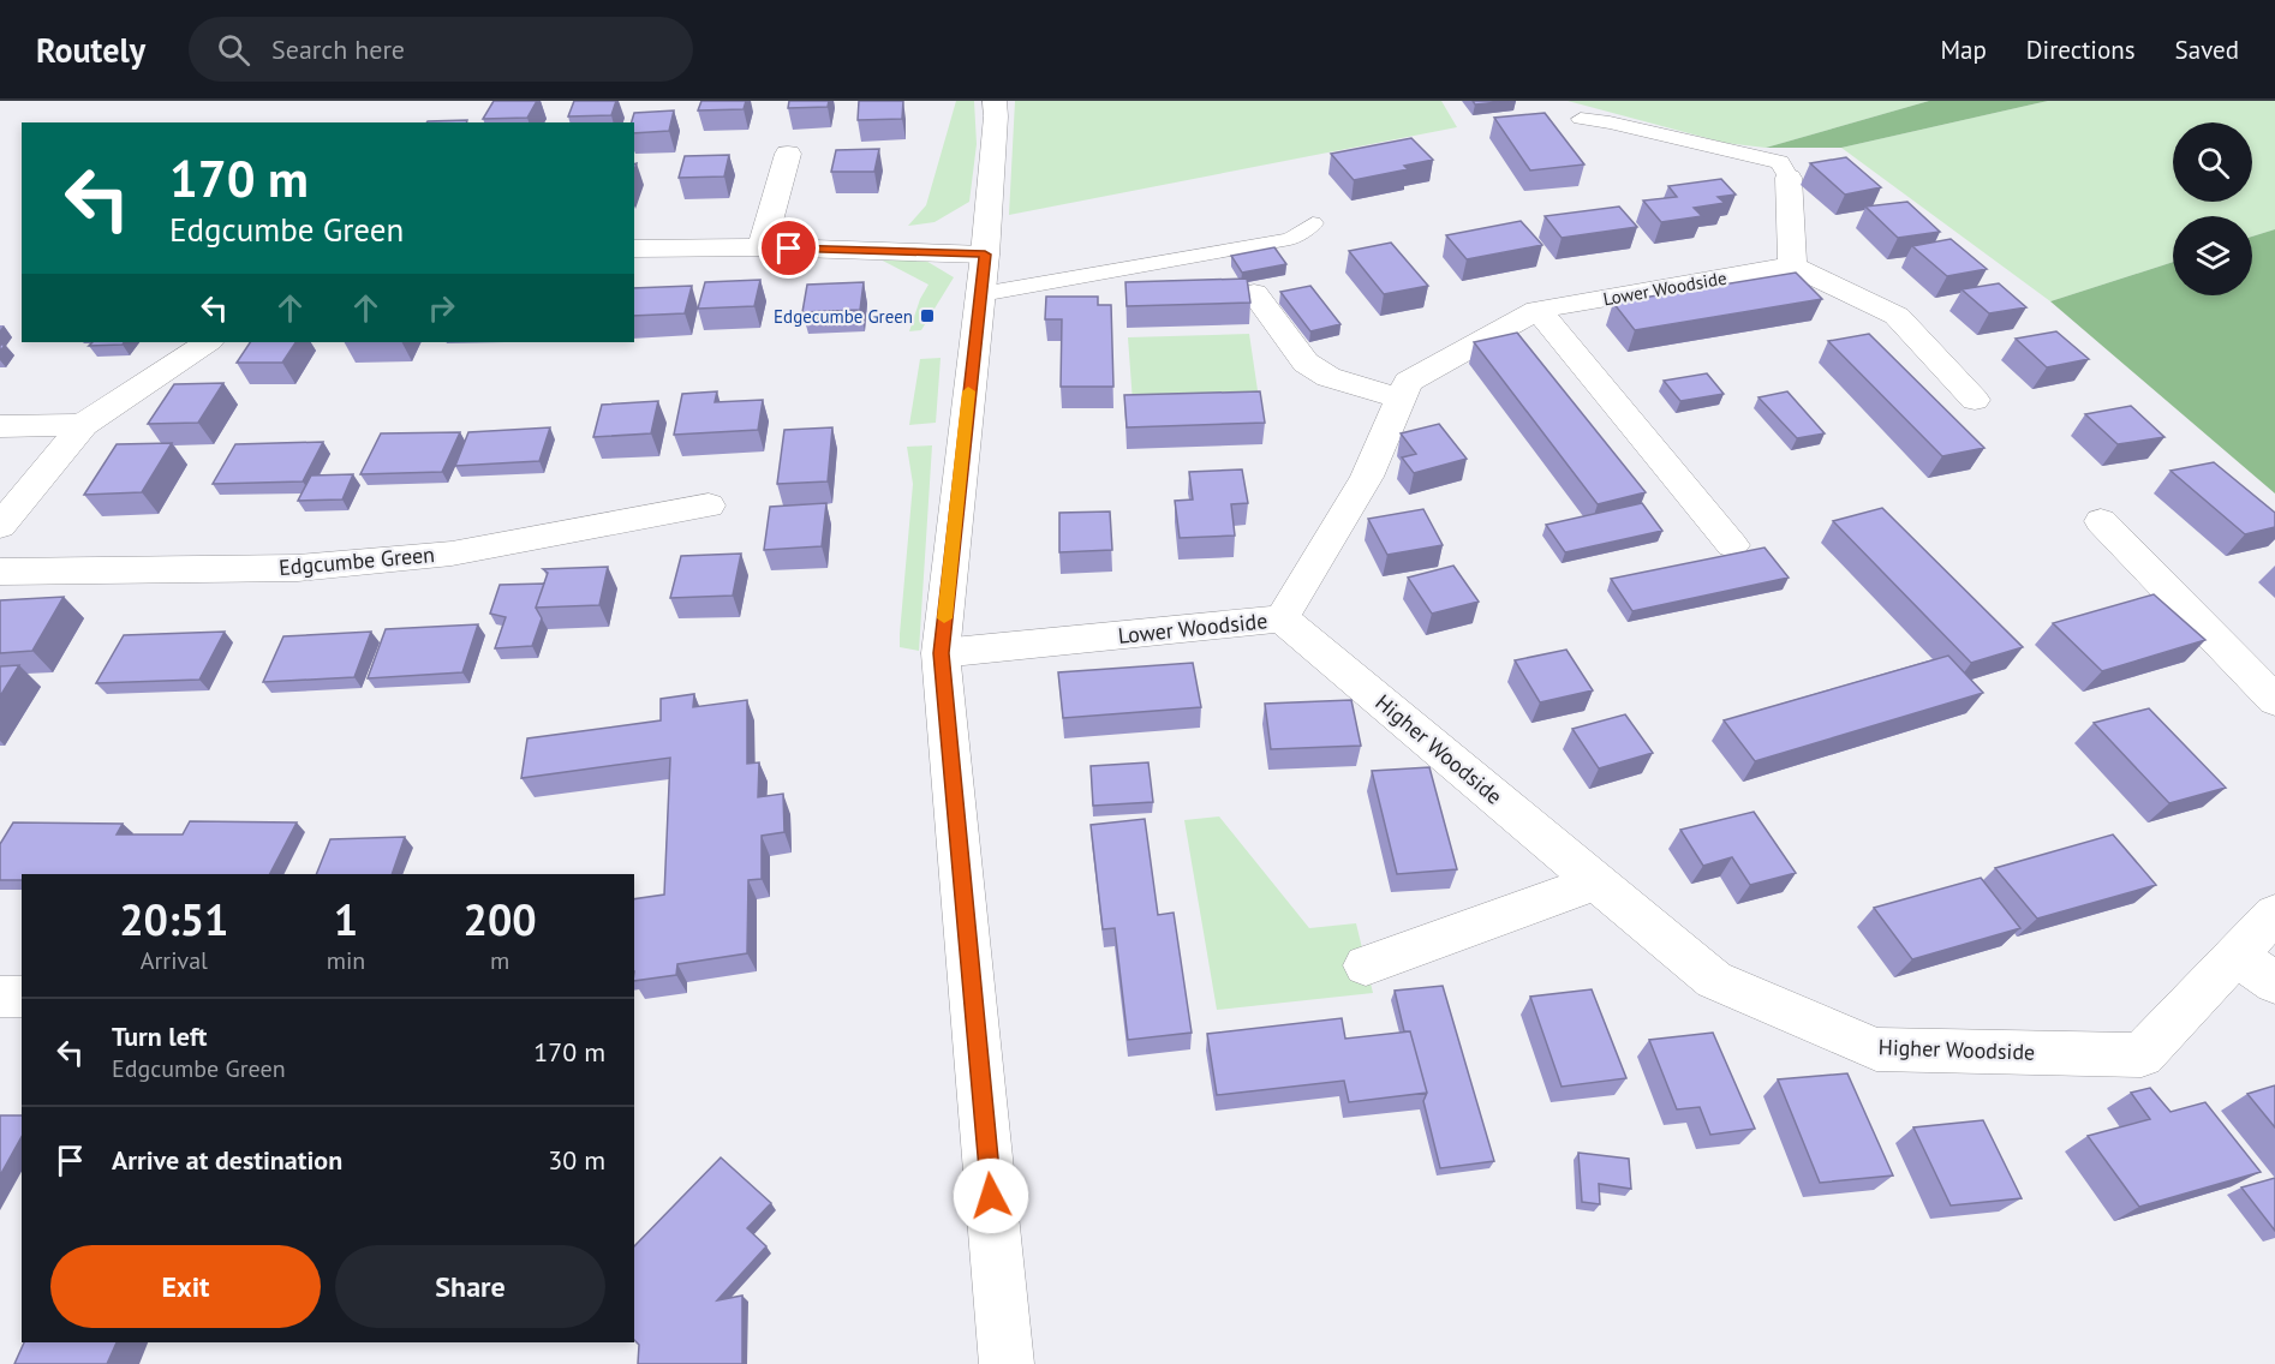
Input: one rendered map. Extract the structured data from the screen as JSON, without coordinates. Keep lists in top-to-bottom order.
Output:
{
  "streets": {
    "street": ["Lower Woodside", "Edgcumbe Green", "Higher Woodside"]
  },
  "crossings": [
    ["Lower Woodside", "Higher Woodside"]
  ],
  "places": {
    "transit": ["Edgecumbe Green"]
  },
  "page": {
    "header": "Routely",
    "search": "Search here",
    "nav": ["Map", "Directions", "Saved"],
    "turn": ["170 m", "Edgcumbe Green"],
    "eta": [
      "20:51",
      "Arrival",
      "1",
      "min",
      "200",
      "m"
    ],
    "list": [
      {
        "name": "Turn left",
        "note": "Edgcumbe Green",
        "value": "170 m"
      },
      {
        "name": "Arrive at destination",
        "value": "30 m"
      }
    ],
    "buttons": ["Exit", "Share"]
  }
}
